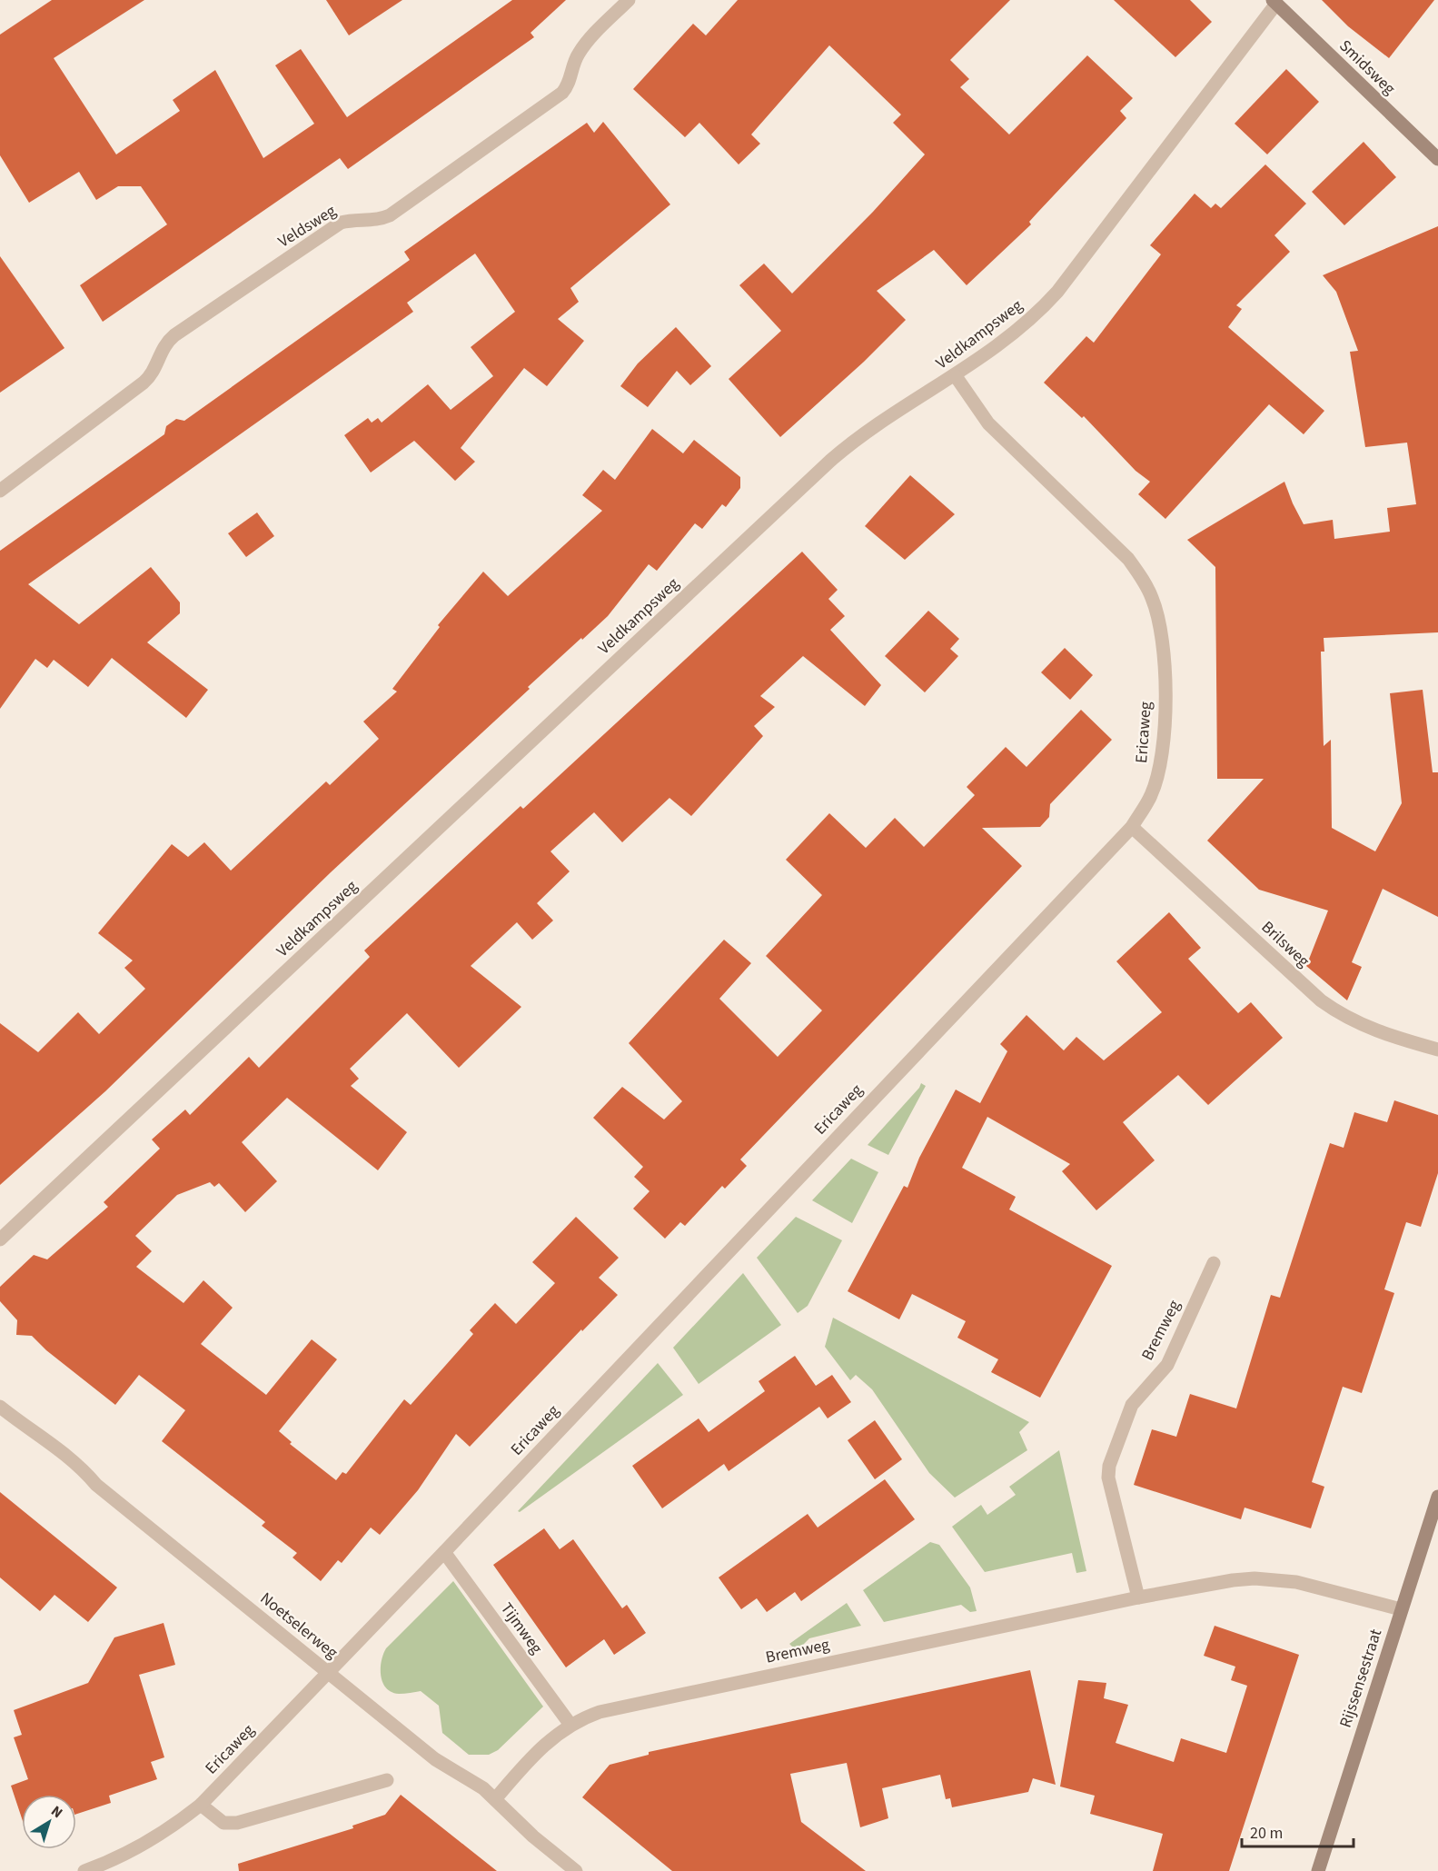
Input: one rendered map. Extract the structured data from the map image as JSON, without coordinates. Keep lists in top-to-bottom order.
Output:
{
  "streets": {
    "main road": ["Smidsweg", "Rijssensestraat"],
    "street": [
      "Veldsweg",
      "Veldkampsweg",
      "Ericaweg",
      "Brilsweg",
      "Bremweg",
      "Noetselerweg",
      "Tijmweg"
    ]
  },
  "crossings": [
    ["Smidsweg", "Veldkampsweg"],
    ["Veldkampsweg", "Ericaweg"],
    ["Ericaweg", "Brilsweg"],
    ["Ericaweg", "Noetselerweg"],
    ["Ericaweg", "Tijmweg"],
    ["Bremweg", "Noetselerweg"],
    ["Bremweg", "Tijmweg"],
    ["Bremweg", "Rijssensestraat"]
  ],
  "scale_bar": "20 m",
  "north": "top right"
}
